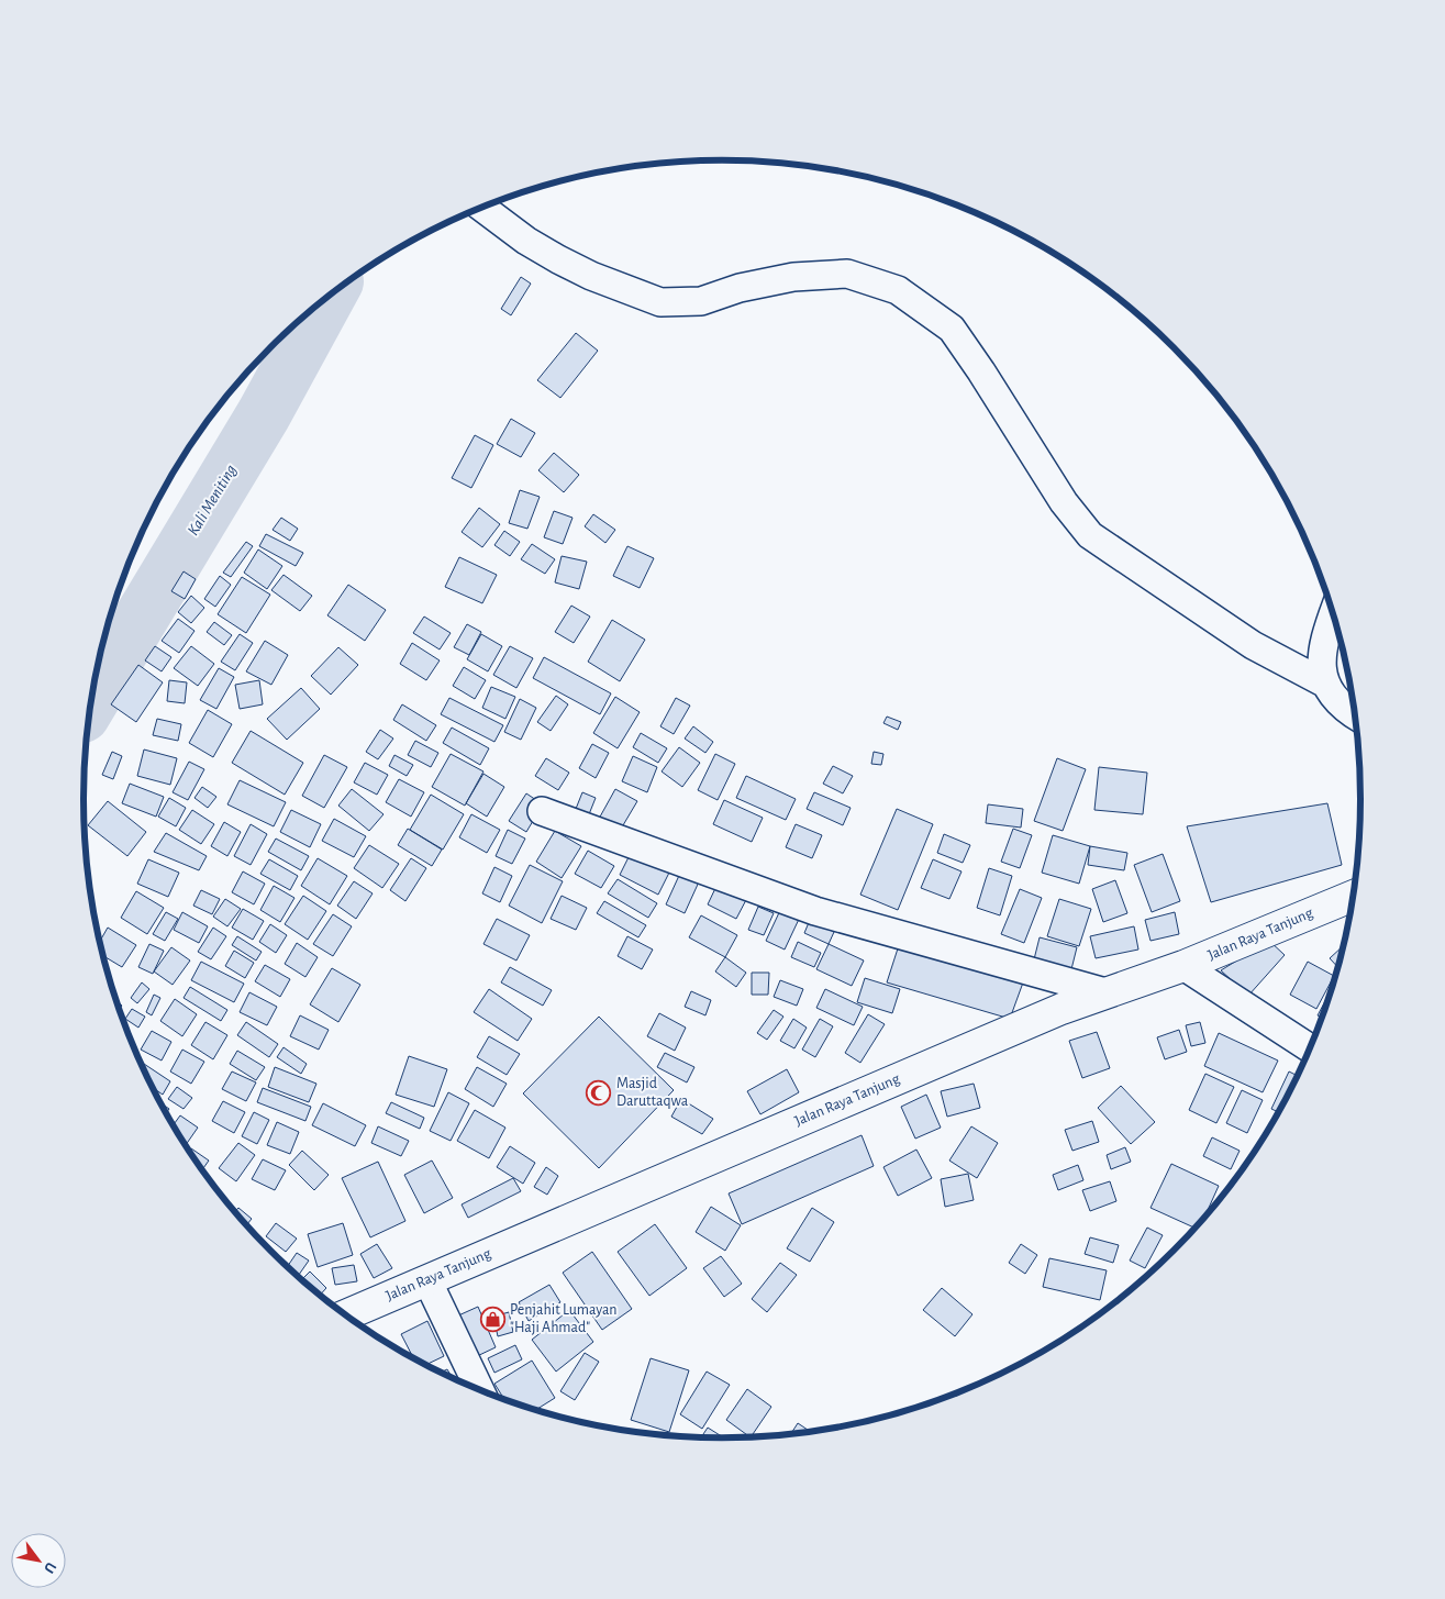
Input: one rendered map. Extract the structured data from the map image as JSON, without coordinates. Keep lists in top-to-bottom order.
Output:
{
  "streets": {
    "main road": ["Jalan Raya Tanjung"]
  },
  "water": ["Kali Meniting"],
  "places": {
    "mosque": ["Masjid Daruttaqwa"],
    "shop": ["Penjahit Lumayan \"Haji Ahmad\""]
  },
  "north": "bottom right"
}
